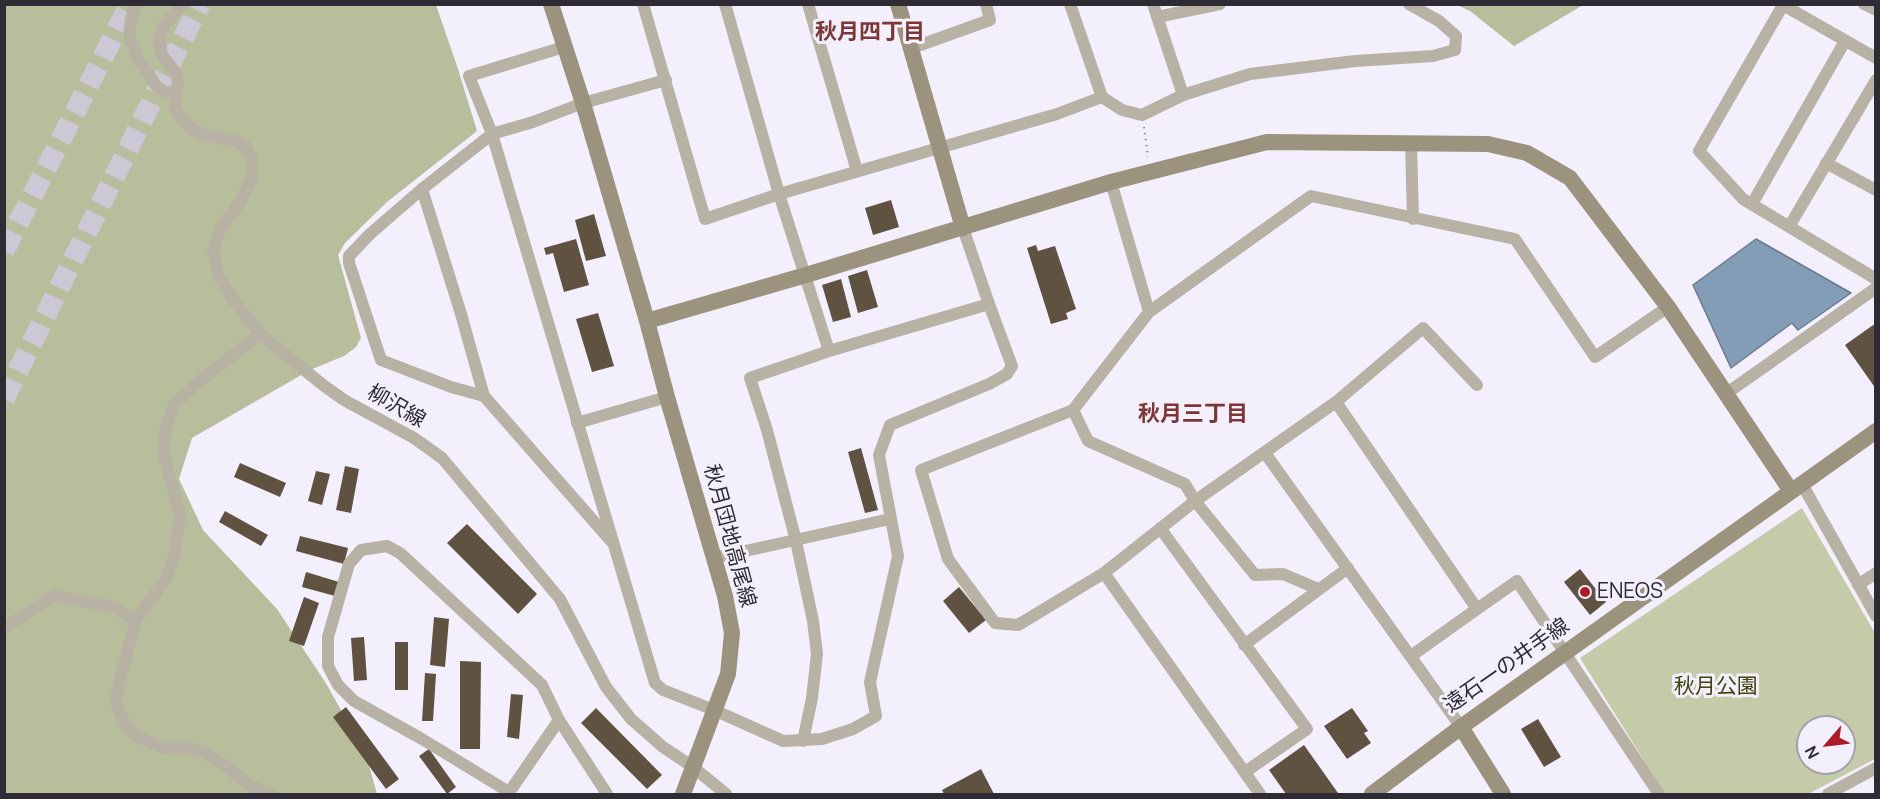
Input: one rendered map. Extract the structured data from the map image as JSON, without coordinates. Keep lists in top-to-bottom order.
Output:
{
  "streets": {
    "street": ["柳沢線", "秋月団地高尾線", "遠石一の井手線"]
  },
  "crossings": [
    ["柳沢線", "秋月団地高尾線"]
  ],
  "districts": ["秋月四丁目", "秋月三丁目"],
  "parks": ["秋月公園"],
  "places": ["ENEOS"],
  "north": "bottom left"
}
